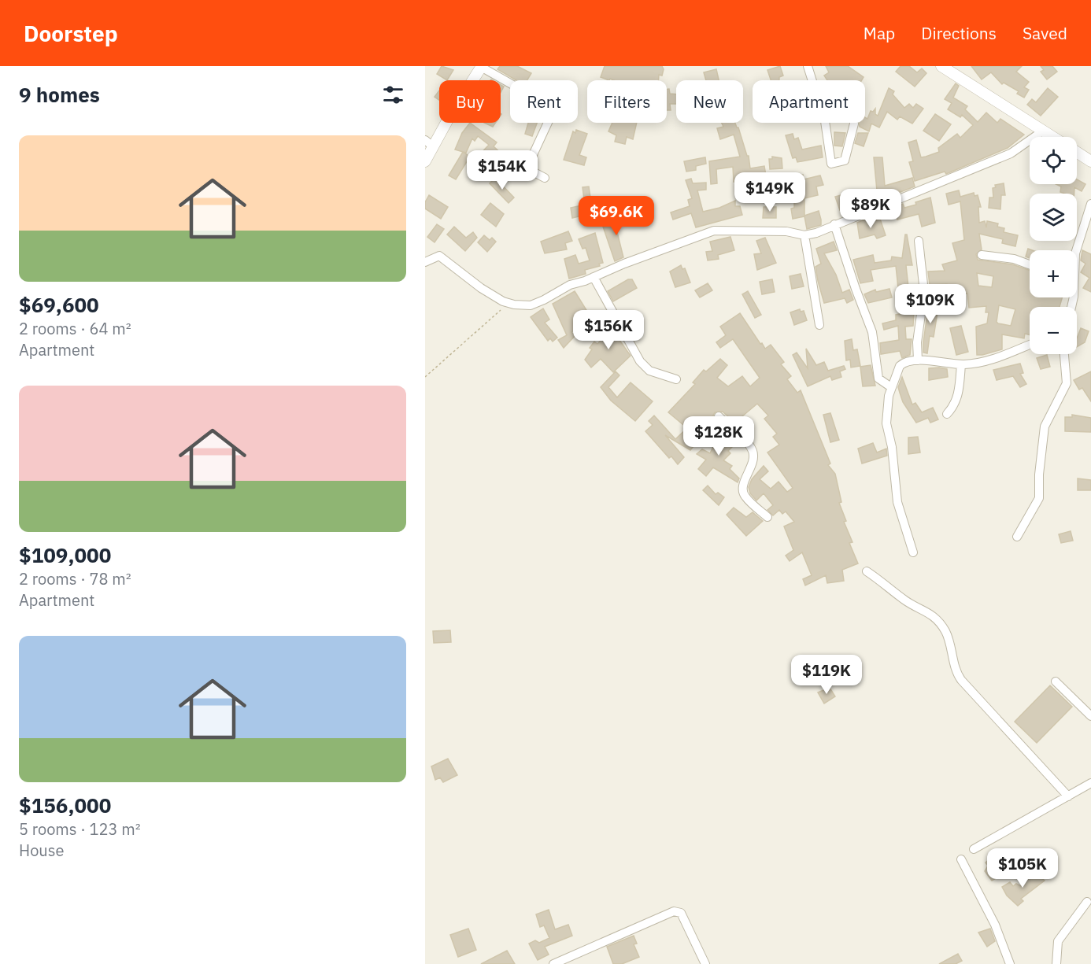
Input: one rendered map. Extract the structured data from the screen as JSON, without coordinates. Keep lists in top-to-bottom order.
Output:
{
  "page": {
    "header": "Doorstep",
    "nav": ["Map", "Directions", "Saved"],
    "heading": "9 homes",
    "chip": [
      "Buy",
      "Rent",
      "Filters",
      "New",
      "Apartment"
    ],
    "list": [
      {
        "name": "$69,600",
        "note": "2 rooms · 64 m² · Apartment"
      },
      {
        "name": "$109,000",
        "note": "2 rooms · 78 m² · Apartment"
      },
      {
        "name": "$156,000",
        "note": "5 rooms · 123 m² · House"
      }
    ],
    "map_buttons": ["+", "−"],
    "price": [
      "$154K",
      "$149K",
      "$89K",
      "$69.6K",
      "$109K",
      "$156K",
      "$128K",
      "$119K",
      "$105K"
    ]
  }
}
